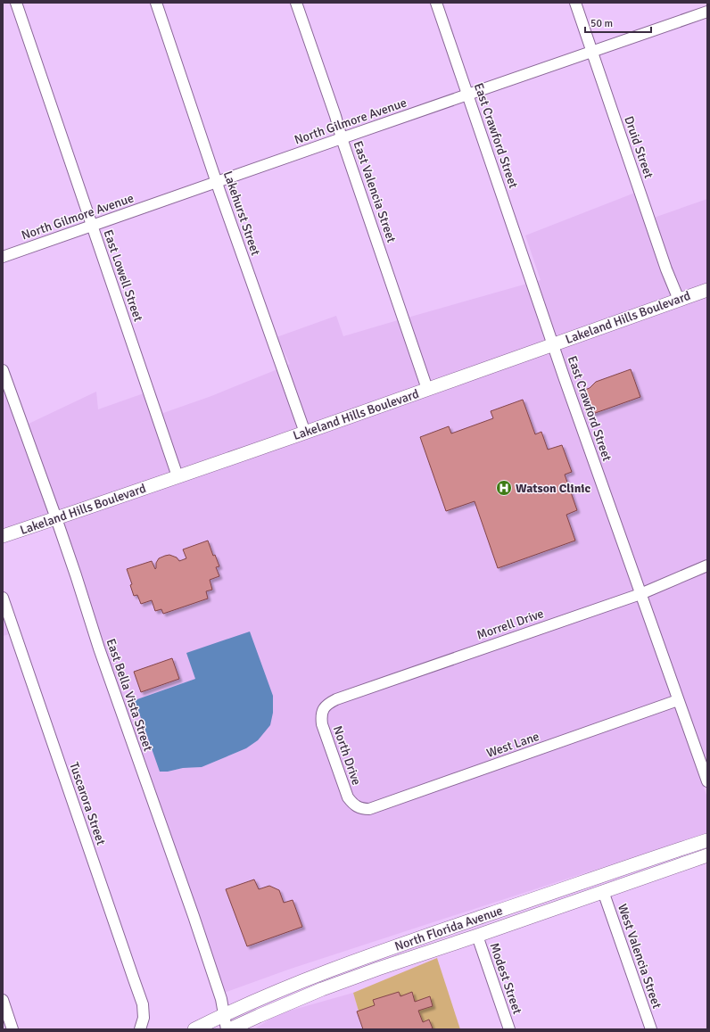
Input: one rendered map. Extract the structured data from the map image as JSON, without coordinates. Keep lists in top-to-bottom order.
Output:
{
  "streets": {
    "main road": ["Lakeland Hills Boulevard", "North Florida Avenue"],
    "street": [
      "North Gilmore Avenue",
      "East Crawford Street",
      "Druid Street",
      "East Valencia Street",
      "Lakehurst Street",
      "East Lowell Street",
      "Morrell Drive",
      "East Bella Vista Street",
      "West Lane",
      "North Drive",
      "Tuscarora Street",
      "West Valencia Street",
      "Modest Street"
    ]
  },
  "crossings": [
    ["North Gilmore Avenue", "East Crawford Street"],
    ["North Gilmore Avenue", "Druid Street"],
    ["North Gilmore Avenue", "East Valencia Street"],
    ["North Gilmore Avenue", "Lakehurst Street"],
    ["North Gilmore Avenue", "East Lowell Street"],
    ["East Crawford Street", "Lakeland Hills Boulevard"],
    ["East Crawford Street", "Morrell Drive"],
    ["East Crawford Street", "West Lane"],
    ["Druid Street", "Lakeland Hills Boulevard"],
    ["East Valencia Street", "Lakeland Hills Boulevard"],
    ["Lakehurst Street", "Lakeland Hills Boulevard"],
    ["East Lowell Street", "Lakeland Hills Boulevard"],
    ["Lakeland Hills Boulevard", "East Bella Vista Street"],
    ["Morrell Drive", "North Drive"],
    ["East Bella Vista Street", "North Florida Avenue"],
    ["West Lane", "North Drive"],
    ["North Florida Avenue", "West Valencia Street"],
    ["North Florida Avenue", "Modest Street"]
  ],
  "places": {
    "hospital": ["Watson Clinic"]
  },
  "scale_bar": "50 m"
}
